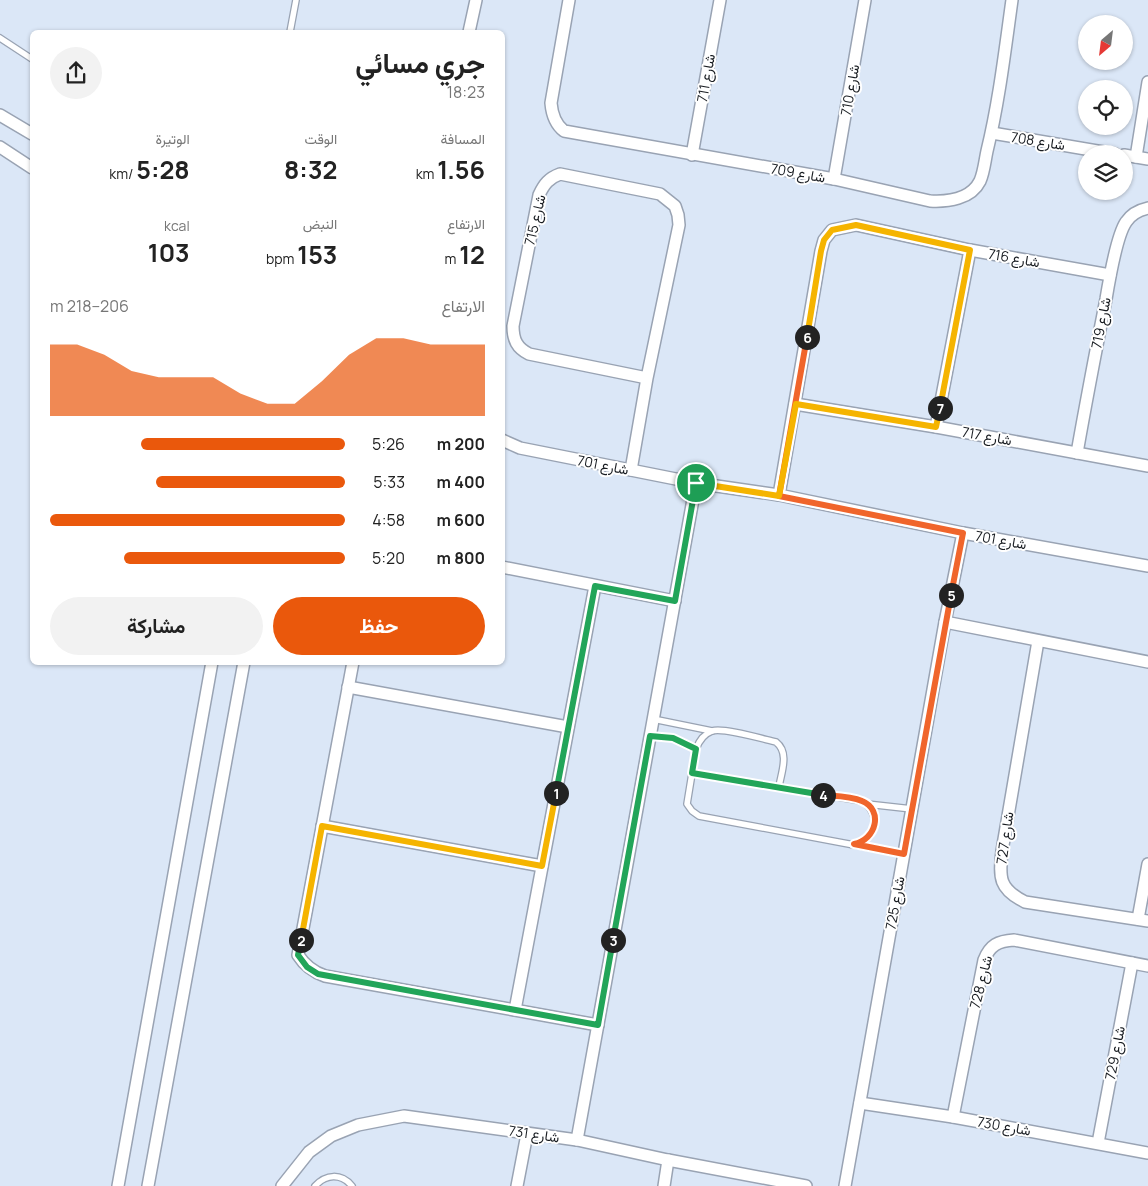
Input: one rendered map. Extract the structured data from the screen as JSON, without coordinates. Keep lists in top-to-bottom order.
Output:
{
  "streets": {
    "street": [
      "شارع 711",
      "شارع 710",
      "شارع 708",
      "شارع 709",
      "شارع 715",
      "شارع 716",
      "شارع 719",
      "شارع 717",
      "شارع 701",
      "شارع 727",
      "شارع 725",
      "شارع 728",
      "شارع 729",
      "شارع 730",
      "شارع 731"
    ]
  },
  "crossings": [
    ["شارع 711", "شارع 709"],
    ["شارع 710", "شارع 709"],
    ["شارع 708", "شارع 709"],
    ["شارع 715", "شارع 701"],
    ["شارع 716", "شارع 719"],
    ["شارع 716", "شارع 717"],
    ["شارع 716", "شارع 701"],
    ["شارع 719", "شارع 717"],
    ["شارع 701", "شارع 725"],
    ["شارع 725", "شارع 730"],
    ["شارع 728", "شارع 729"],
    ["شارع 728", "شارع 730"],
    ["شارع 729", "شارع 730"]
  ],
  "north": "bottom left",
  "page": {
    "heading": ["جري مسائي", "18:23"],
    "stats": [
      ["المسافة", "1.56 km"],
      ["الوقت", "8:32"],
      ["الوتيرة", "5:28 /km"],
      ["الارتفاع", "12 m"],
      ["النبض", "153 bpm"],
      ["kcal", "103"]
    ],
    "chart": ["الارتفاع", "206–218 m"],
    "pins": [
      "6",
      "7",
      "5",
      "1",
      "4",
      "2",
      "3"
    ],
    "list": [
      {
        "name": "200 m",
        "note": "5:26"
      },
      {
        "name": "400 m",
        "note": "5:33"
      },
      {
        "name": "600 m",
        "note": "4:58"
      },
      {
        "name": "800 m",
        "note": "5:20"
      }
    ],
    "buttons": ["حفظ", "مشاركة"]
  }
}
